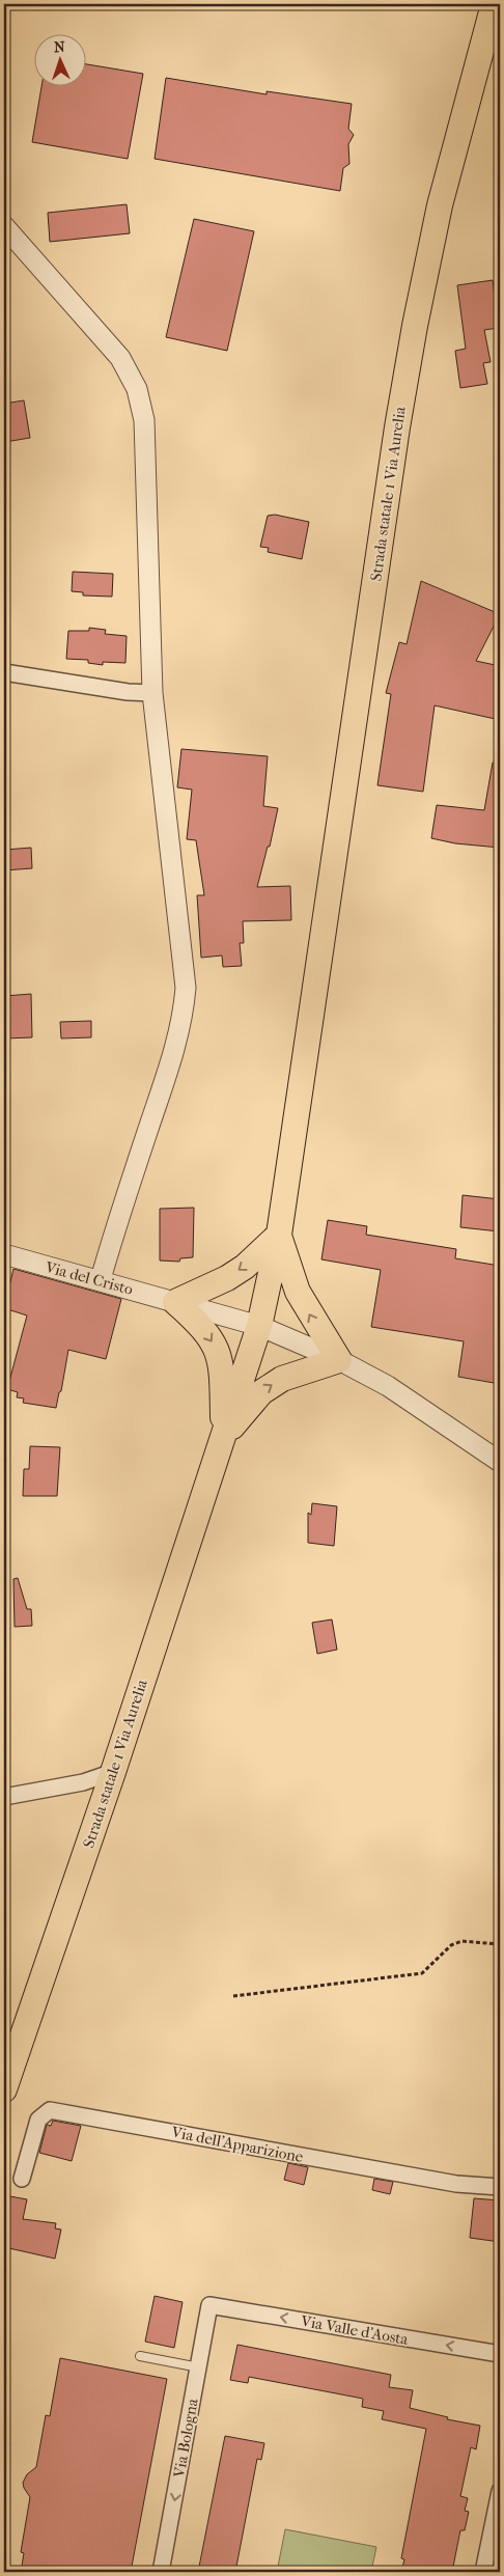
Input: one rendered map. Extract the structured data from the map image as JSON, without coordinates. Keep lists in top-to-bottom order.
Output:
{
  "streets": {
    "main road": ["Strada statale 1 Via Aurelia"],
    "street": [
      "Via del Cristo",
      "Via dell'Apparizione",
      "Via Valle d'Aosta",
      "Via Bologna"
    ]
  },
  "crossings": [
    ["Strada statale 1 Via Aurelia", "Via del Cristo"],
    ["Via Valle d'Aosta", "Via Bologna"]
  ],
  "one_way": ["Via Valle d'Aosta", "Via Bologna"],
  "north": "top"
}
